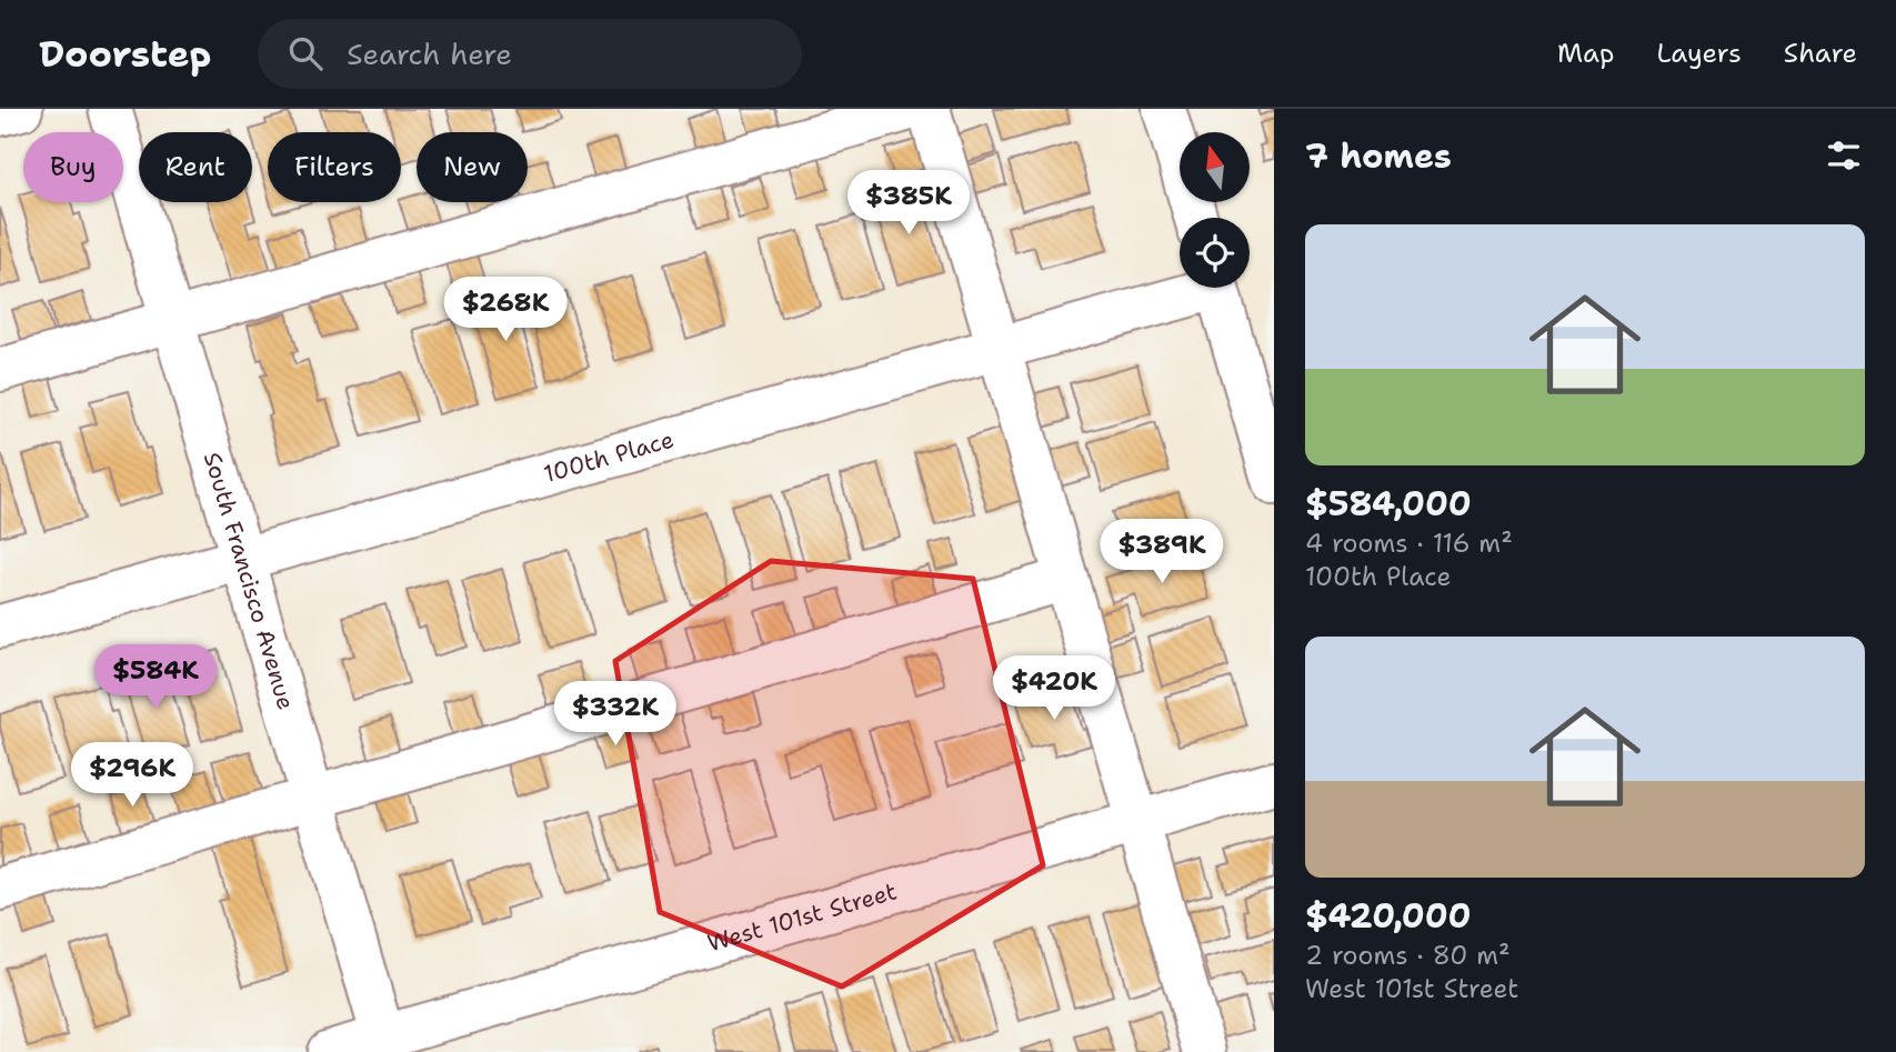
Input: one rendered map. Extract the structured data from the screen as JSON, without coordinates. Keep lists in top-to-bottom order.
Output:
{
  "streets": {
    "street": ["100th Place", "South Francisco Avenue", "West 101st Street"]
  },
  "crossings": [
    ["100th Place", "South Francisco Avenue"],
    ["South Francisco Avenue", "West 101st Street"]
  ],
  "north": "top",
  "page": {
    "header": "Doorstep",
    "search": "Search here",
    "nav": ["Map", "Layers", "Share"],
    "heading": "7 homes",
    "chip": [
      "Buy",
      "Rent",
      "Filters",
      "New"
    ],
    "price": [
      "$385K",
      "$268K",
      "$389K",
      "$584K",
      "$420K",
      "$332K",
      "$296K"
    ],
    "list": [
      {
        "name": "$584,000",
        "note": "4 rooms · 116 m² · 100th Place"
      },
      {
        "name": "$420,000",
        "note": "2 rooms · 80 m² · West 101st Street"
      }
    ]
  }
}
